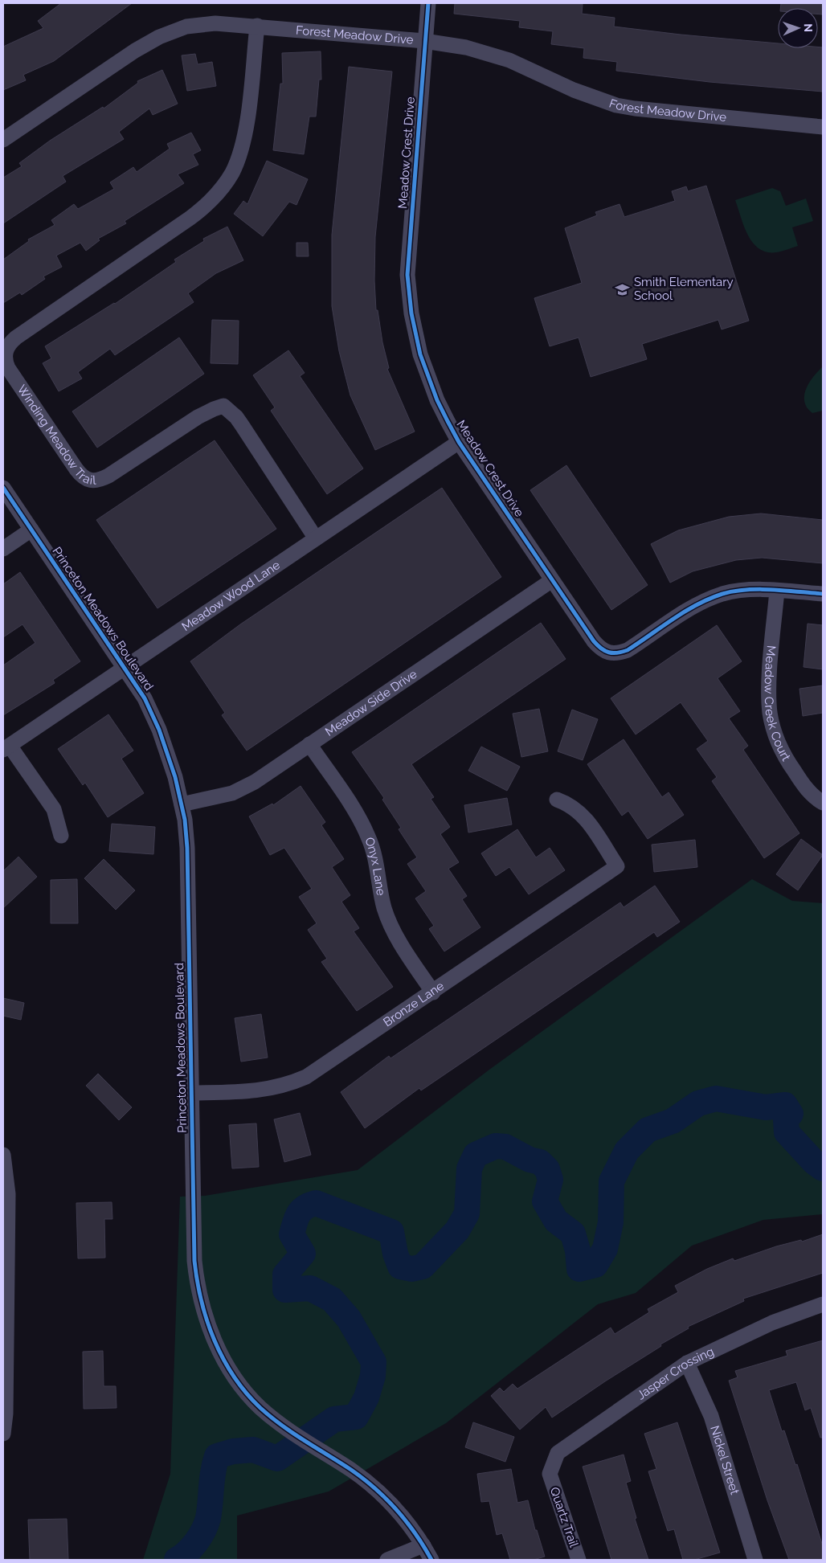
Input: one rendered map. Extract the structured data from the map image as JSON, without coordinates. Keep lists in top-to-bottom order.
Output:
{
  "streets": {
    "street": [
      "Forest Meadow Drive",
      "Meadow Crest Drive",
      "Winding Meadow Trail",
      "Meadow Wood Lane",
      "Princeton Meadows Boulevard",
      "Meadow Side Drive",
      "Meadow Creek Court",
      "Onyx Lane",
      "Bronze Lane",
      "Jasper Crossing",
      "Nickel Street",
      "Quartz Trail"
    ]
  },
  "crossings": [
    ["Forest Meadow Drive", "Meadow Crest Drive"],
    ["Forest Meadow Drive", "Winding Meadow Trail"],
    ["Meadow Crest Drive", "Meadow Wood Lane"],
    ["Meadow Crest Drive", "Meadow Side Drive"],
    ["Meadow Crest Drive", "Meadow Creek Court"],
    ["Winding Meadow Trail", "Meadow Wood Lane"],
    ["Meadow Wood Lane", "Princeton Meadows Boulevard"],
    ["Princeton Meadows Boulevard", "Meadow Side Drive"],
    ["Princeton Meadows Boulevard", "Bronze Lane"],
    ["Meadow Side Drive", "Onyx Lane"],
    ["Onyx Lane", "Bronze Lane"],
    ["Jasper Crossing", "Nickel Street"],
    ["Jasper Crossing", "Quartz Trail"]
  ],
  "places": {
    "school or university": ["Smith Elementary School"]
  },
  "north": "right"
}
